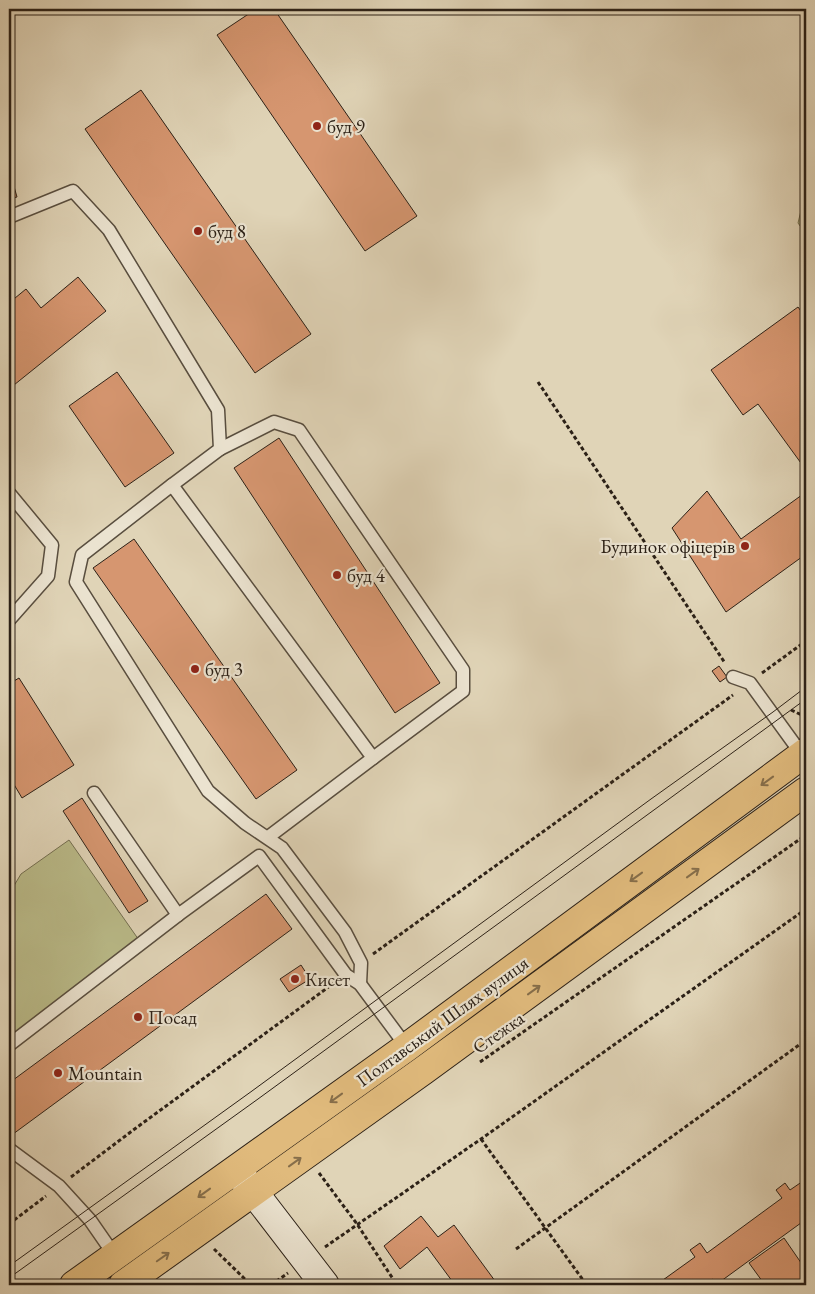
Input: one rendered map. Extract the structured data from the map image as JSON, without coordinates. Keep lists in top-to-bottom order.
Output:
{
  "streets": {
    "main road": ["Полтавський Шлях вулиця"],
    "path": ["Стежка"]
  },
  "places": [
    "буд 9",
    "буд 8",
    "Будинок офіцерів",
    "буд 4",
    "буд 3",
    "Кисет",
    "Посад",
    "Mountain"
  ]
}
